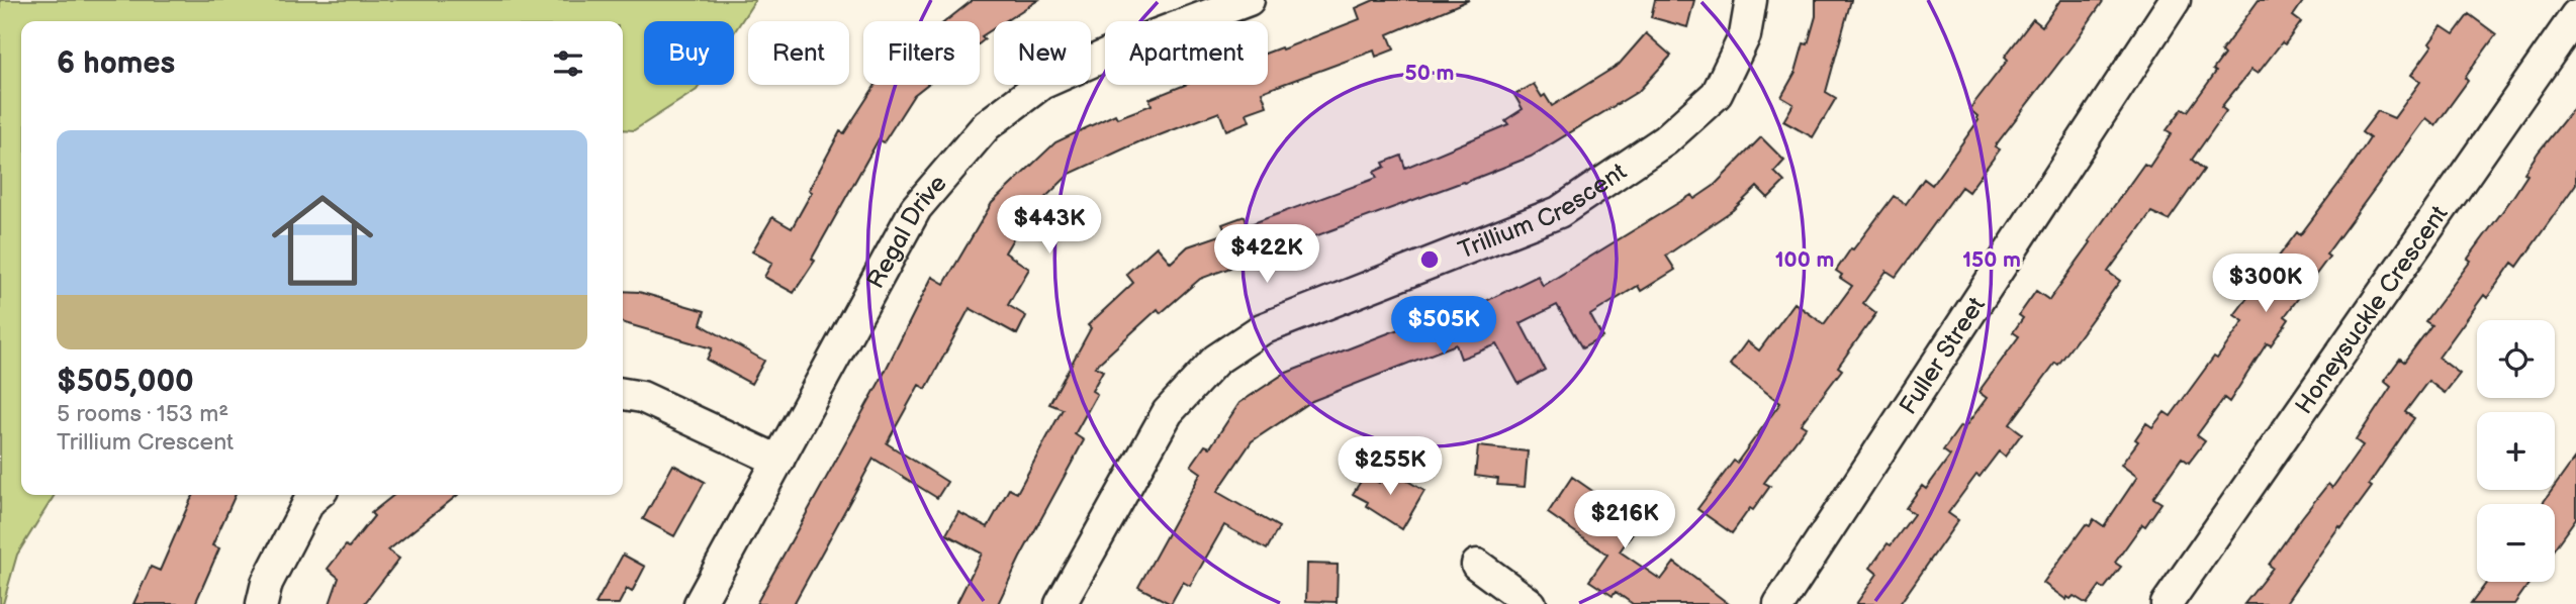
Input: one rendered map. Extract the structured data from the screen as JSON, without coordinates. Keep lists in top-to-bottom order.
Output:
{
  "streets": {
    "street": [
      "Trillium Crescent",
      "Regal Drive",
      "Honeysuckle Crescent",
      "Fuller Street"
    ]
  },
  "page": {
    "chip": [
      "Buy",
      "Rent",
      "Filters",
      "New",
      "Apartment"
    ],
    "heading": "6 homes",
    "list": [
      {
        "name": "$505,000",
        "note": "5 rooms · 153 m² · Trillium Crescent"
      }
    ],
    "price": [
      "$443K",
      "$422K",
      "$300K",
      "$505K",
      "$255K",
      "$216K"
    ],
    "map_buttons": ["+", "−"]
  },
  "rings": ["50 m", "100 m", "150 m"]
}
